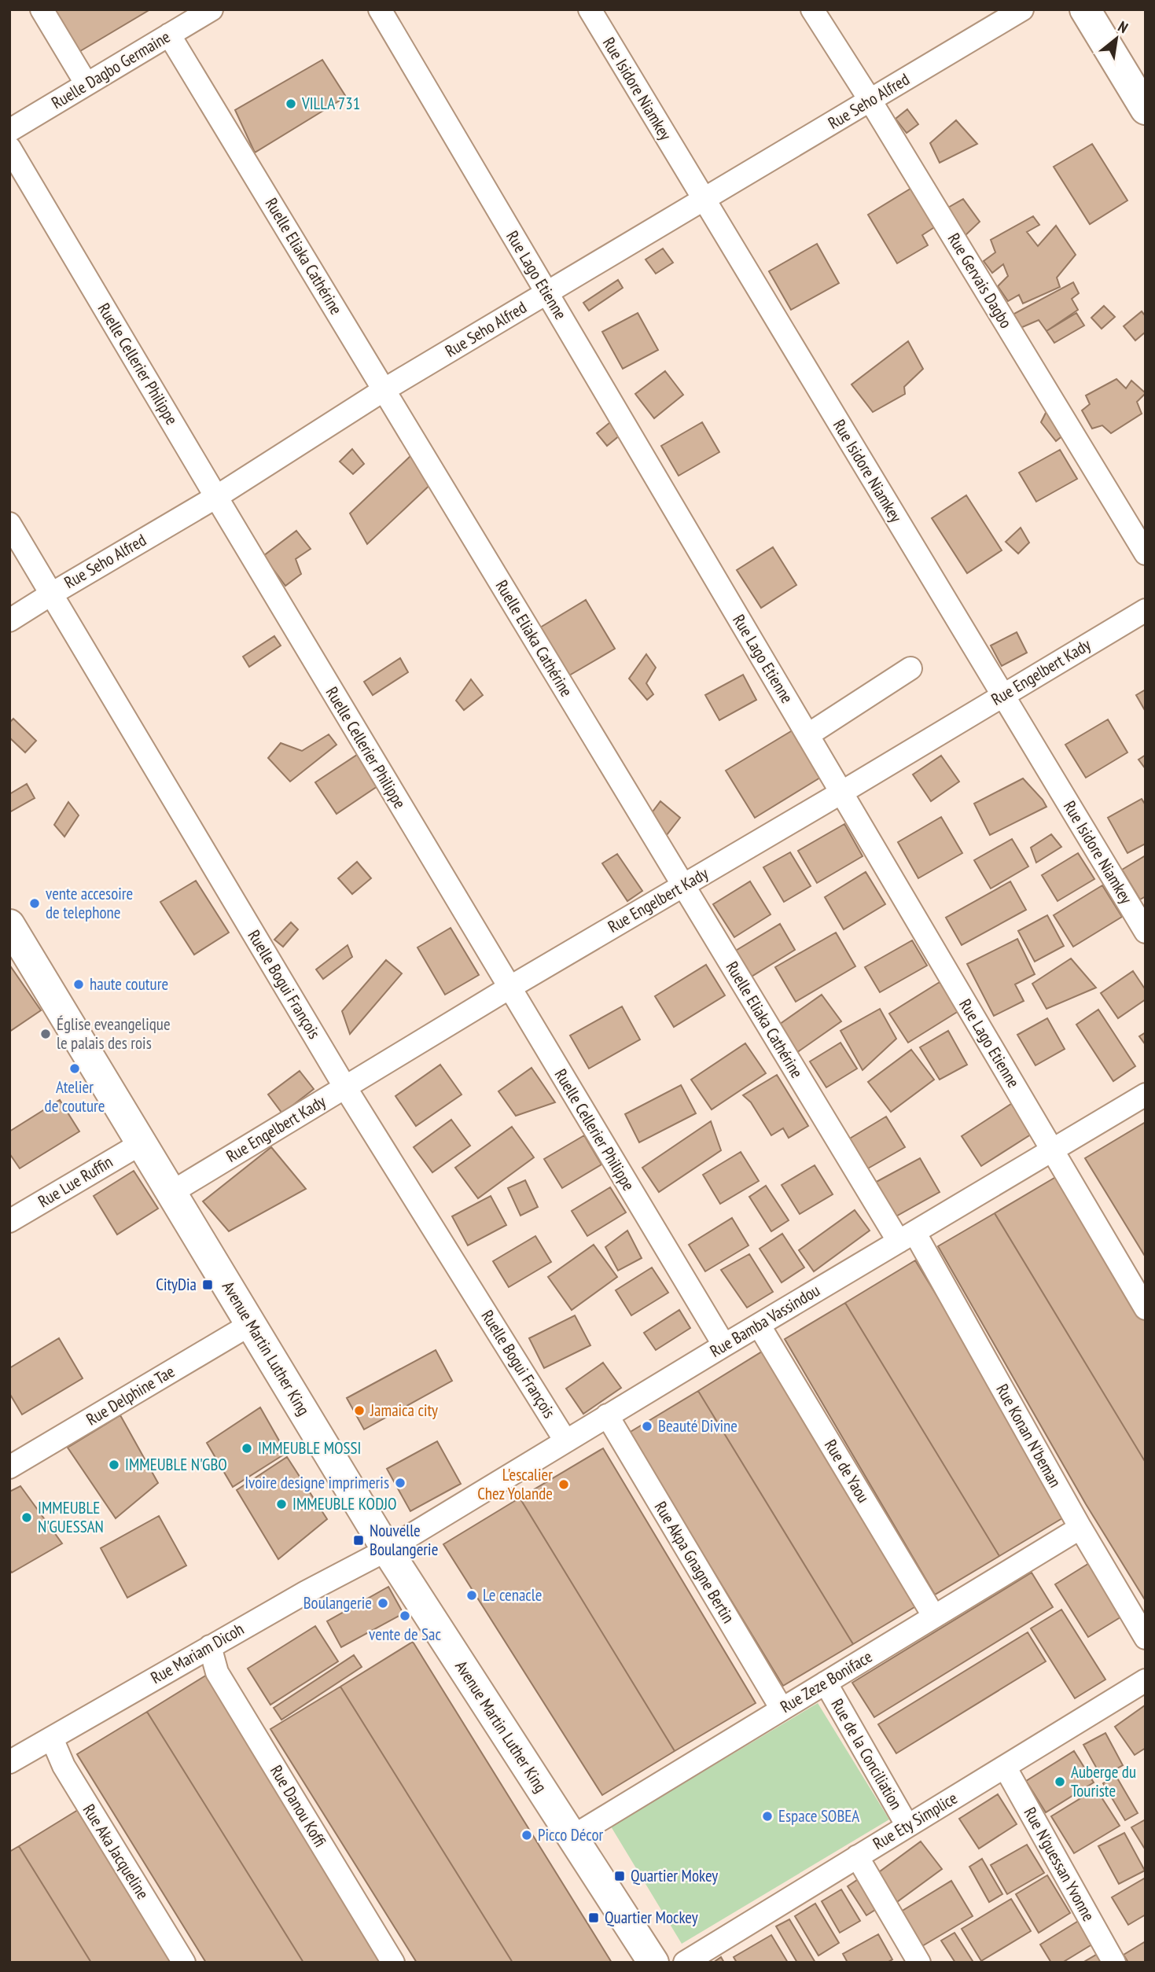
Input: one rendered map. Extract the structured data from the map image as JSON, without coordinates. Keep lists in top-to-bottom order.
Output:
{
  "streets": {
    "street": [
      "Ruelle Dagbo Germaine",
      "Rue Isidore Niamkey",
      "Rue Seho Alfred",
      "Ruelle Eliaka Cathérine",
      "Rue Lago Etienne",
      "Rue Gervais Dagbo",
      "Ruelle Cellerier Philippe",
      "Rue Engelbert Kady",
      "Ruelle Bogui François",
      "Rue Lue Ruffin",
      "Rue Bamba Vassindou",
      "Avenue Martin Luther King",
      "Rue Delphine Tae",
      "Rue Konan N'beman",
      "Rue de Yaou",
      "Rue Akpa Gnagne Bertin",
      "Rue Mariam Dicoh",
      "Rue Zeze Boniface",
      "Rue de la Conciliation",
      "Rue Danou Koffi",
      "Rue Ety Simplice",
      "Rue Aka Jacqueline",
      "Rue N'guessan Yvonne"
    ]
  },
  "crossings": [
    ["Ruelle Dagbo Germaine", "Ruelle Eliaka Cathérine"],
    ["Rue Isidore Niamkey", "Rue Seho Alfred"],
    ["Rue Isidore Niamkey", "Rue Engelbert Kady"],
    ["Rue Seho Alfred", "Ruelle Eliaka Cathérine"],
    ["Rue Seho Alfred", "Rue Lago Etienne"],
    ["Rue Seho Alfred", "Rue Gervais Dagbo"],
    ["Rue Seho Alfred", "Ruelle Cellerier Philippe"],
    ["Rue Seho Alfred", "Ruelle Bogui François"],
    ["Ruelle Eliaka Cathérine", "Rue Engelbert Kady"],
    ["Ruelle Eliaka Cathérine", "Rue Bamba Vassindou"],
    ["Ruelle Eliaka Cathérine", "Rue Konan N'beman"],
    ["Rue Lago Etienne", "Rue Engelbert Kady"],
    ["Rue Lago Etienne", "Rue Bamba Vassindou"],
    ["Ruelle Cellerier Philippe", "Rue Engelbert Kady"],
    ["Ruelle Cellerier Philippe", "Rue Bamba Vassindou"],
    ["Rue Engelbert Kady", "Ruelle Bogui François"],
    ["Rue Engelbert Kady", "Avenue Martin Luther King"],
    ["Ruelle Bogui François", "Rue Bamba Vassindou"],
    ["Rue Lue Ruffin", "Avenue Martin Luther King"],
    ["Rue Bamba Vassindou", "Avenue Martin Luther King"],
    ["Rue Bamba Vassindou", "Rue Konan N'beman"],
    ["Rue Bamba Vassindou", "Rue de Yaou"],
    ["Rue Bamba Vassindou", "Rue Akpa Gnagne Bertin"],
    ["Rue Bamba Vassindou", "Rue Mariam Dicoh"],
    ["Avenue Martin Luther King", "Rue Delphine Tae"],
    ["Avenue Martin Luther King", "Rue Mariam Dicoh"],
    ["Avenue Martin Luther King", "Rue Zeze Boniface"],
    ["Rue Konan N'beman", "Rue Zeze Boniface"],
    ["Rue de Yaou", "Rue Zeze Boniface"],
    ["Rue Akpa Gnagne Bertin", "Rue Zeze Boniface"],
    ["Rue Mariam Dicoh", "Rue Danou Koffi"],
    ["Rue Mariam Dicoh", "Rue Aka Jacqueline"],
    ["Rue Zeze Boniface", "Rue de la Conciliation"],
    ["Rue de la Conciliation", "Rue Ety Simplice"],
    ["Rue Ety Simplice", "Rue N'guessan Yvonne"]
  ],
  "places": {
    "other": [
      "VILLA 731",
      "vente accesoire de telephone",
      "haute couture",
      "Église eveangelique le palais des rois",
      "Atelier de couture",
      "Jamaica city",
      "Beauté Divine",
      "IMMEUBLE MOSSI",
      "IMMEUBLE N'GBO",
      "Ivoire designe imprimeris",
      "L'escalier Chez Yolande",
      "IMMEUBLE KODJO",
      "IMMEUBLE N'GUESSAN",
      "Le cenacle",
      "Boulangerie",
      "vente de Sac",
      "Auberge du Touriste",
      "Espace SOBEA",
      "Picco Décor"
    ],
    "transit": [
      "CityDia",
      "Nouvelle Boulangerie",
      "Quartier Mokey",
      "Quartier Mockey"
    ]
  },
  "north": "top right"
}
